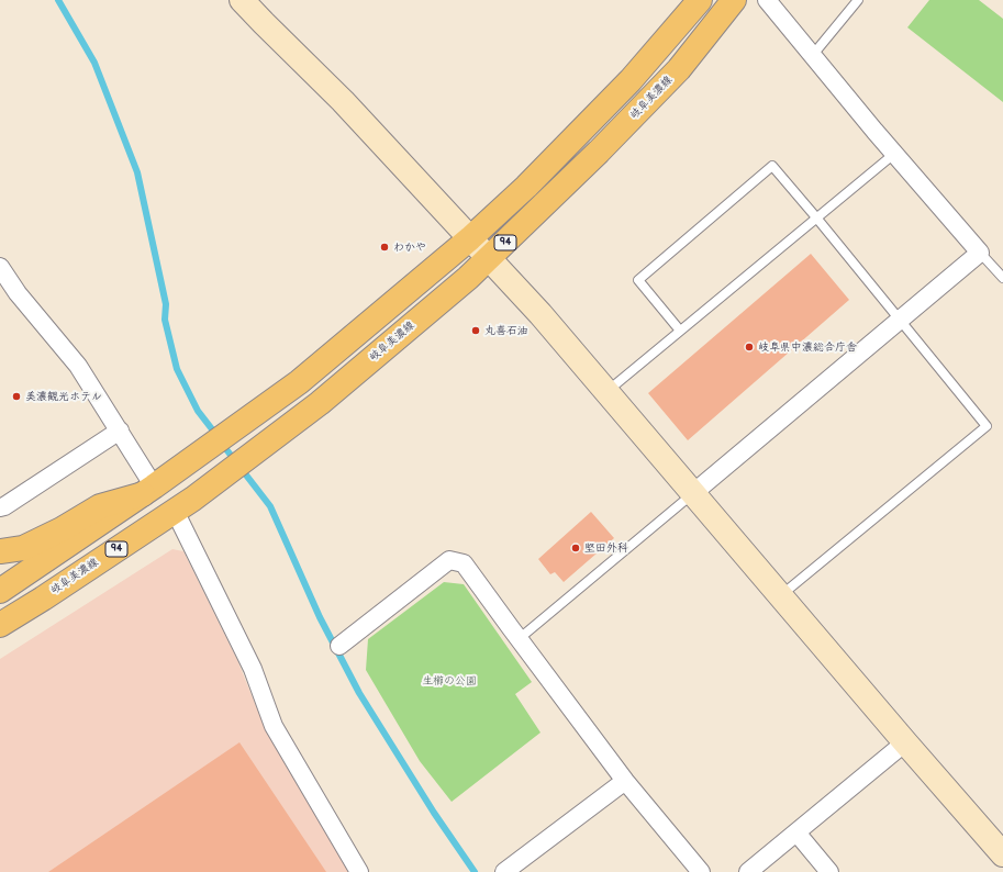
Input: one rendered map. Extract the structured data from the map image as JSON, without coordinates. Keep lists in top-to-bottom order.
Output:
{
  "streets": {
    "main road": ["岐阜美濃線", "94"]
  },
  "parks": ["生櫛の公園"],
  "places": [
    "わかや",
    "丸喜石油",
    "岐阜県中濃総合庁舎",
    "美濃観光ホテル",
    "堅田外科"
  ]
}
